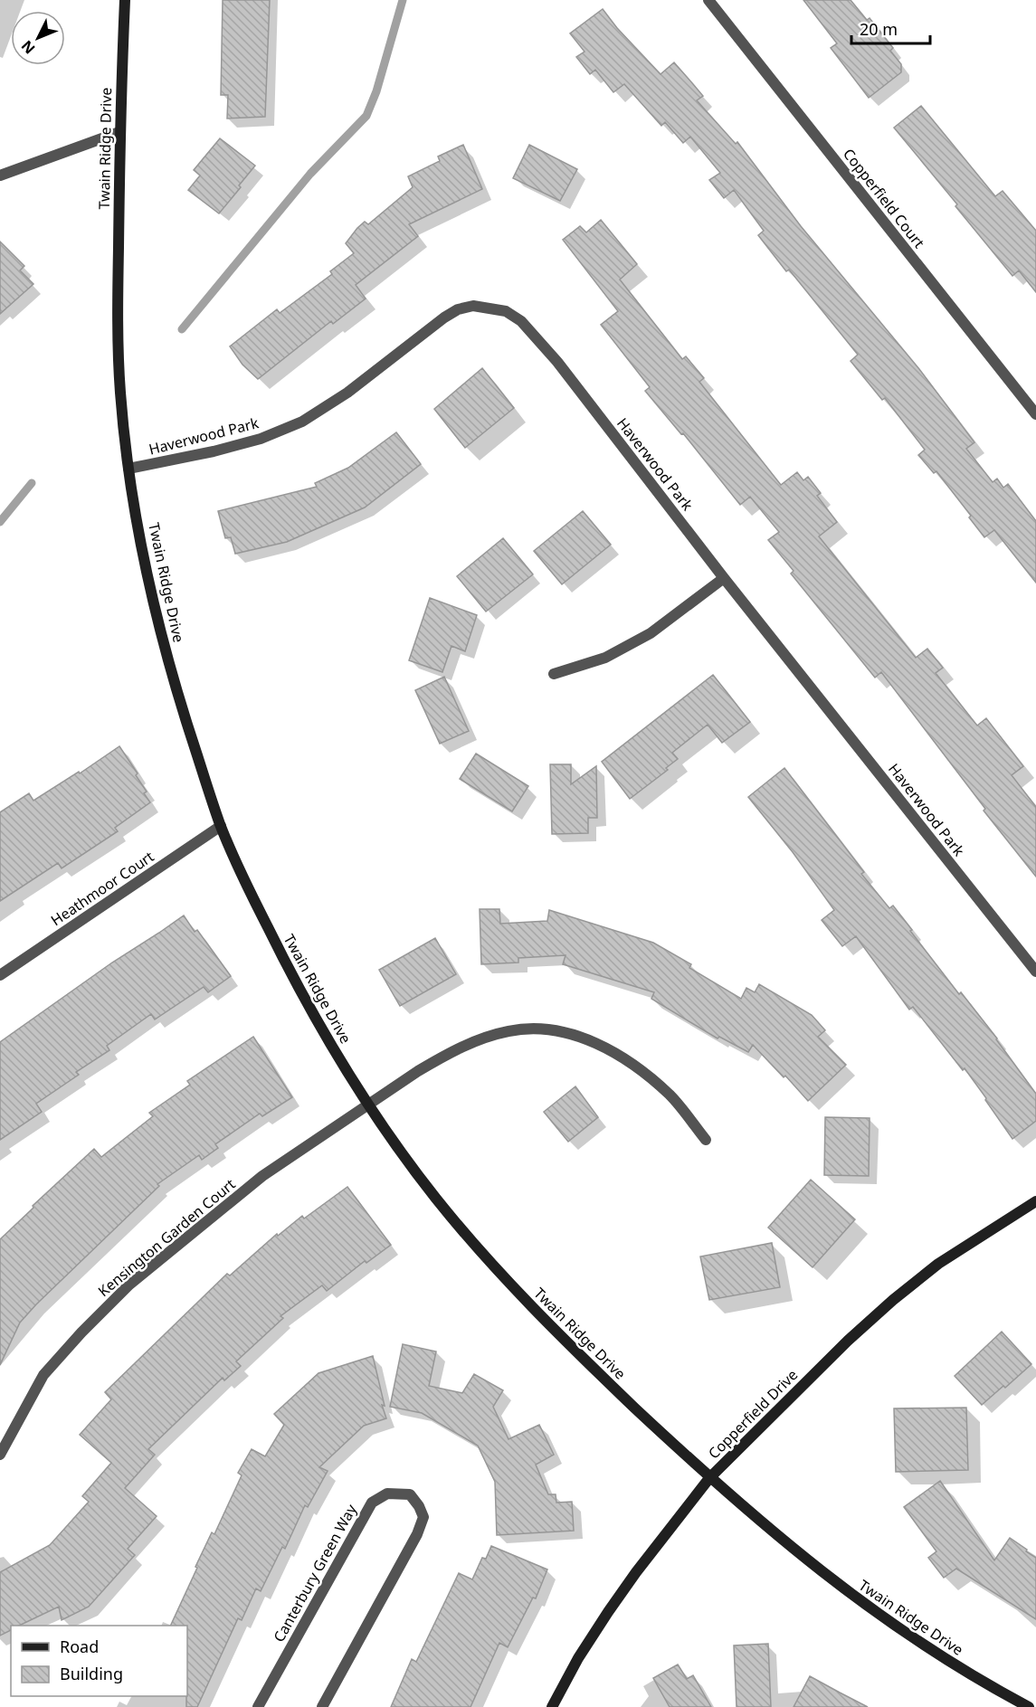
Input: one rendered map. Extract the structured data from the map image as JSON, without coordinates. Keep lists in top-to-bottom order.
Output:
{
  "streets": {
    "street": [
      "Twain Ridge Drive",
      "Copperfield Court",
      "Haverwood Park",
      "Heathmoor Court",
      "Kensington Garden Court",
      "Copperfield Drive",
      "Canterbury Green Way"
    ]
  },
  "crossings": [
    ["Twain Ridge Drive", "Haverwood Park"],
    ["Twain Ridge Drive", "Heathmoor Court"],
    ["Twain Ridge Drive", "Kensington Garden Court"],
    ["Twain Ridge Drive", "Copperfield Drive"]
  ],
  "legend": ["Road", "Building"],
  "scale_bar": "20 m",
  "north": "bottom left"
}
